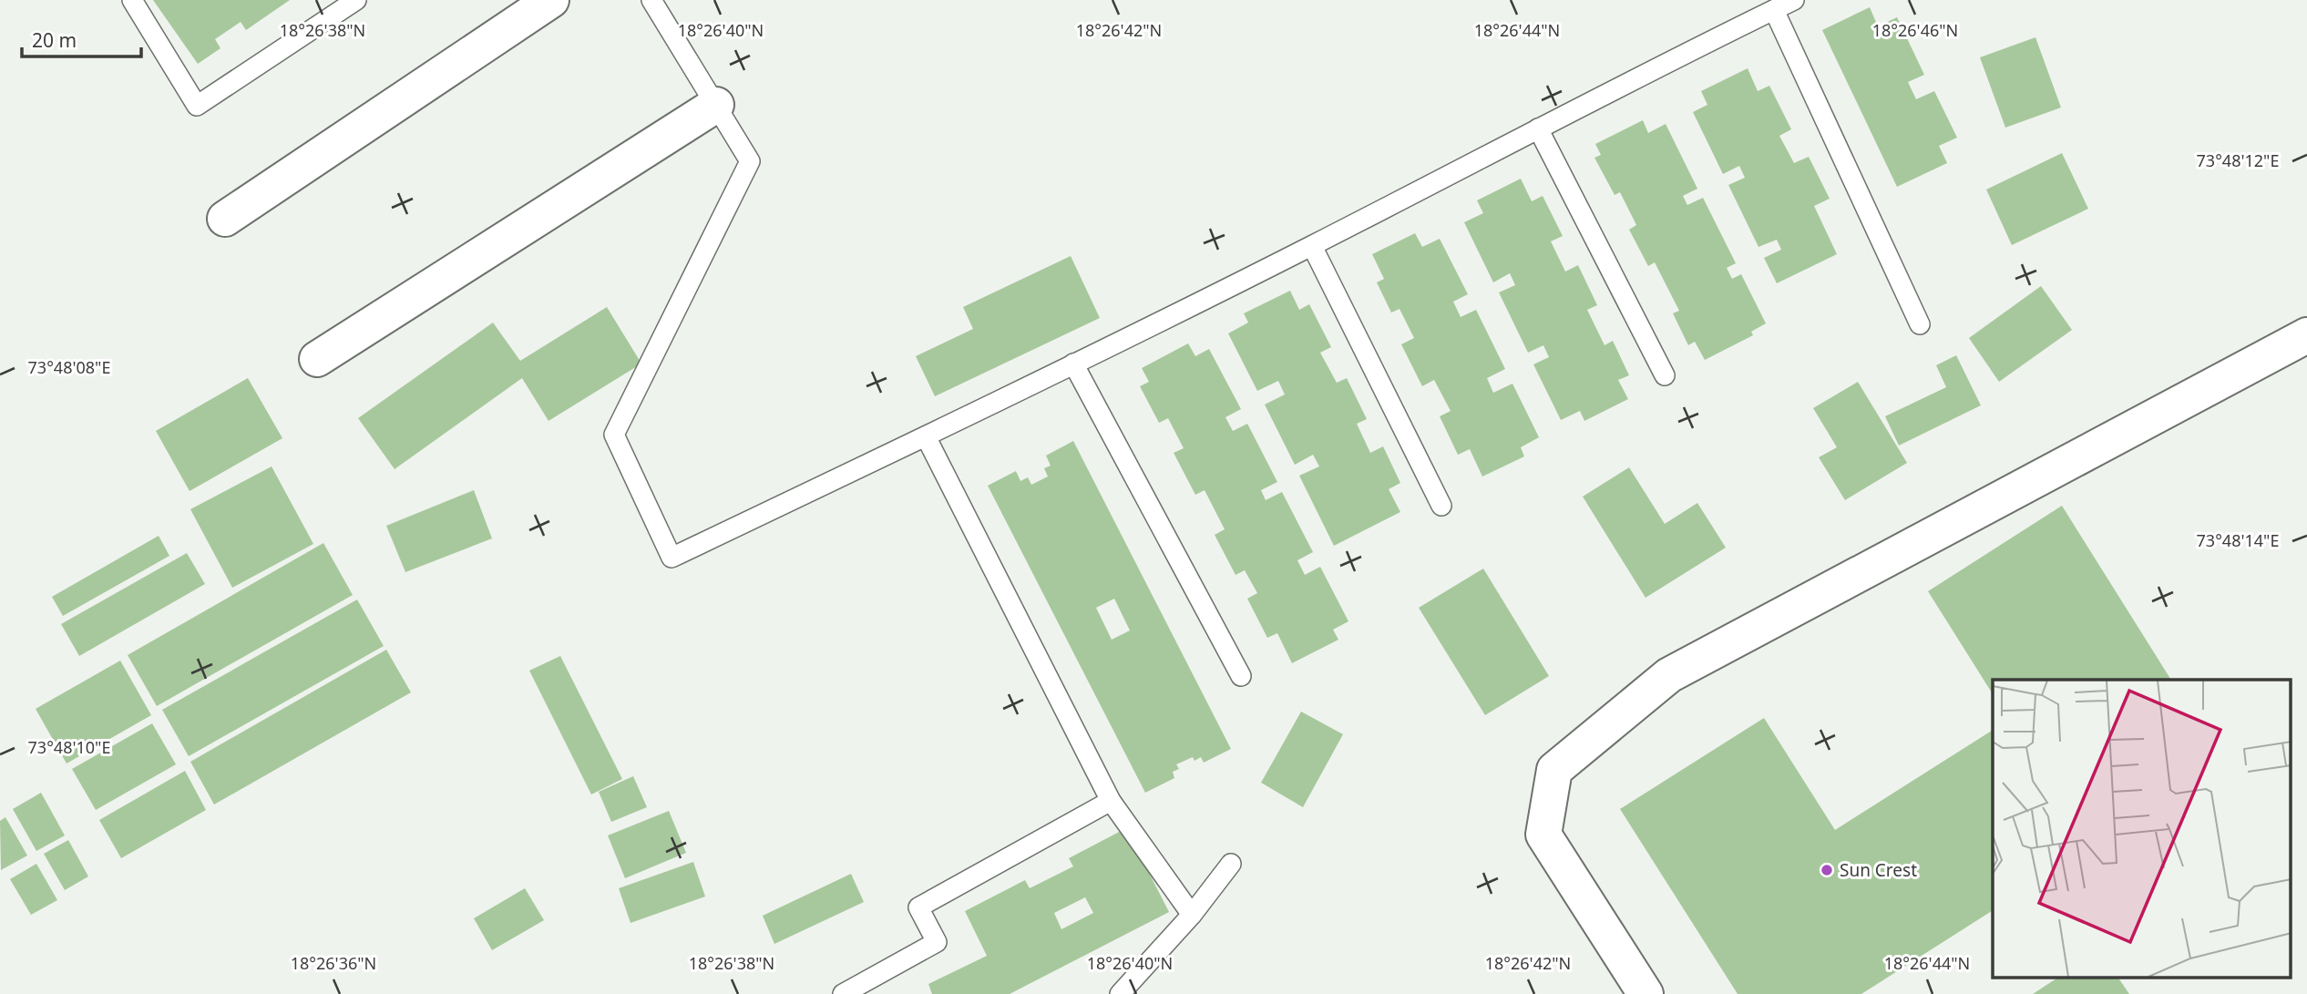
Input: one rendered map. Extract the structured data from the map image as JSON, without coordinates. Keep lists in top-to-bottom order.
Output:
{
  "places": ["Sun Crest"],
  "scale_bar": "20 m",
  "coordinates": [
    "18°26'38\"N",
    "18°26'40\"N",
    "18°26'42\"N",
    "18°26'44\"N",
    "18°26'46\"N",
    "73°48'12\"E",
    "73°48'08\"E",
    "73°48'14\"E",
    "73°48'10\"E",
    "18°26'36\"N"
  ]
}
